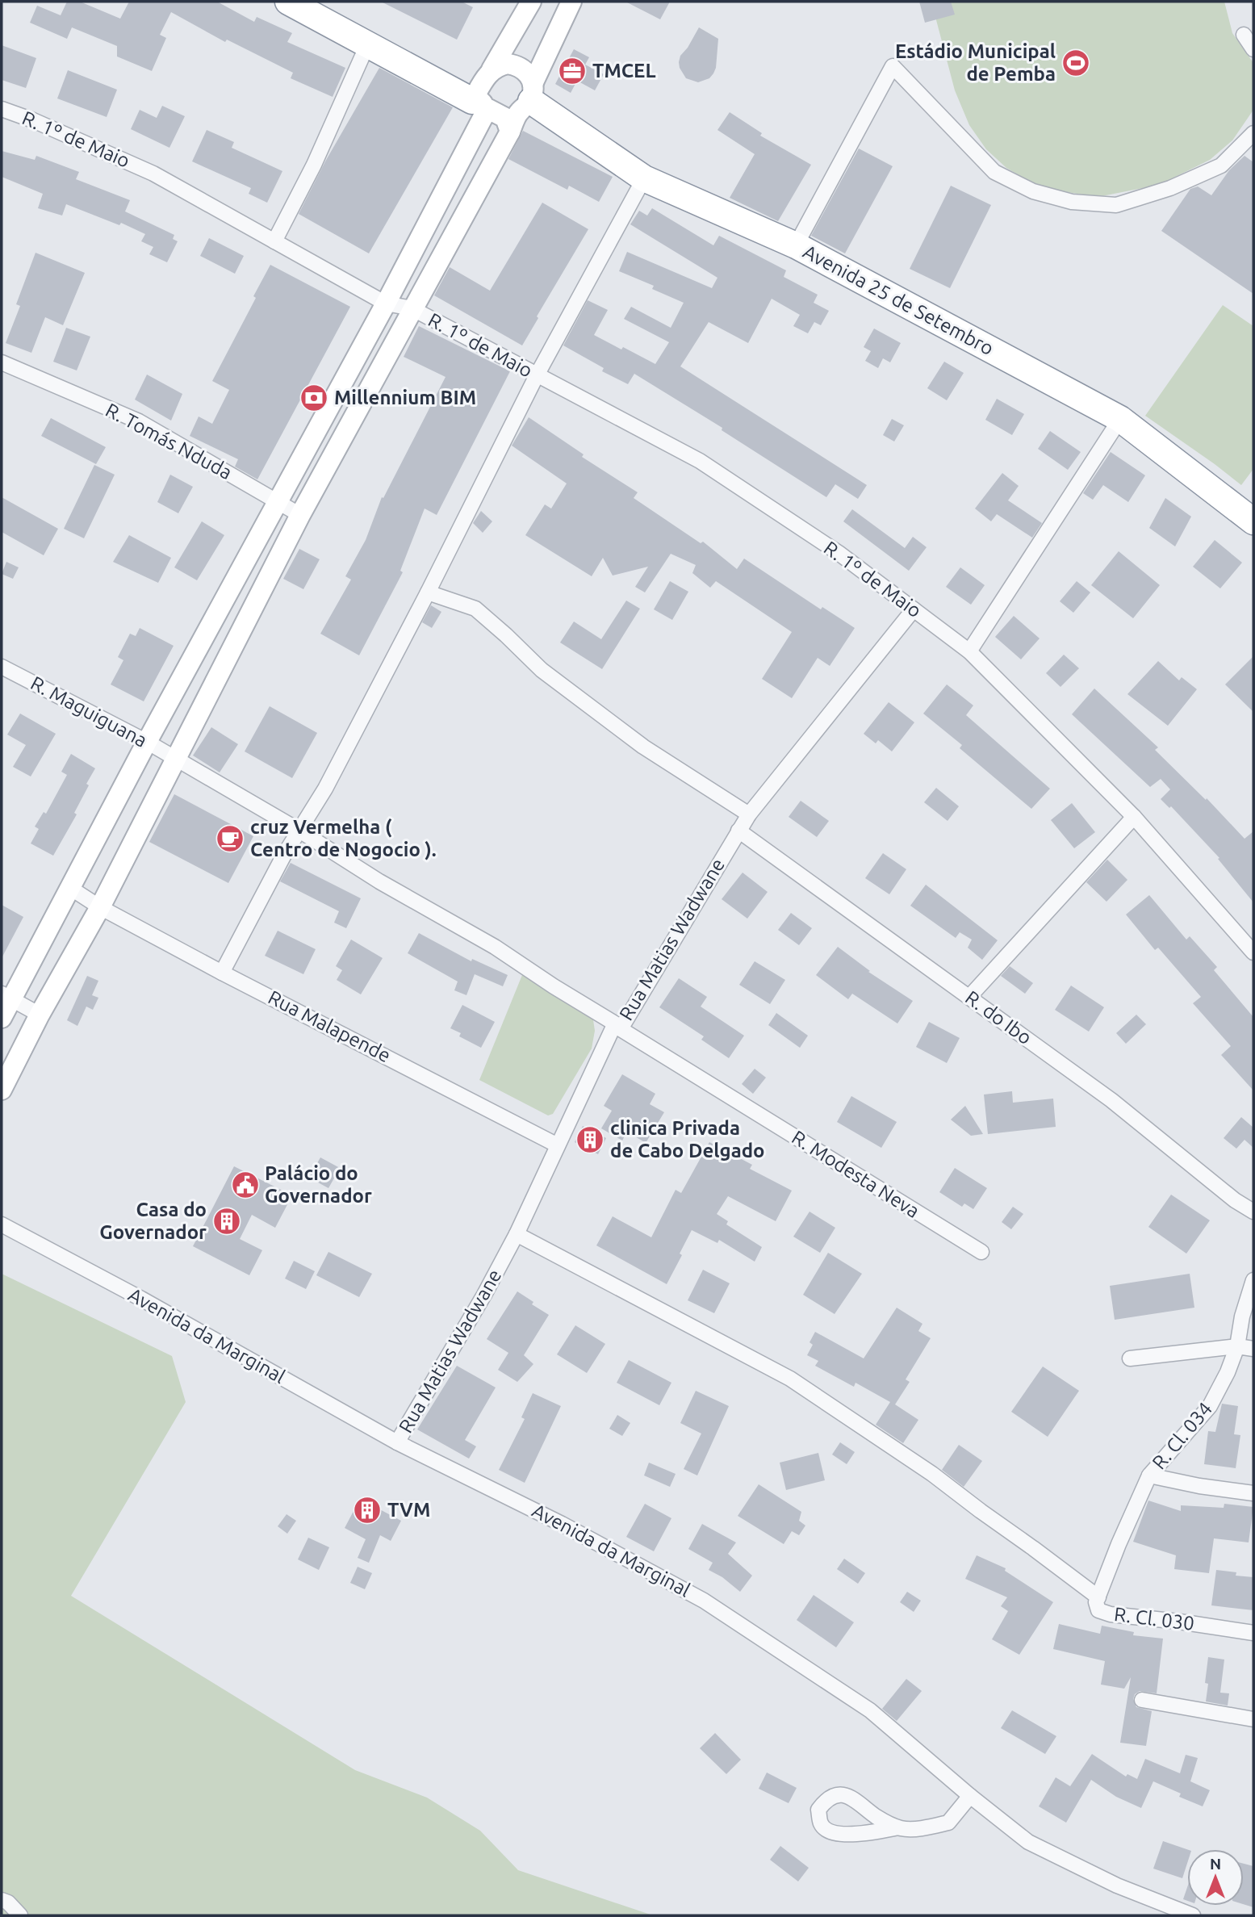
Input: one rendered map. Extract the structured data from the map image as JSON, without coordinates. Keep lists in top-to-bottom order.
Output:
{
  "streets": {
    "highway": ["Avenida 25 de Setembro"],
    "street": [
      "R. 1º de Maio",
      "R. Tomás Nduda",
      "R. Maguiguana",
      "Rua Matias Wadwane",
      "R. do Ibo",
      "Rua Malapende",
      "R. Modesta Neva",
      "Avenida da Marginal",
      "R. Cl. 034",
      "R. Cl. 030"
    ]
  },
  "crossings": [
    ["R. 1º de Maio", "Rua Matias Wadwane"],
    ["R. Maguiguana", "R. Modesta Neva"],
    ["Rua Matias Wadwane", "R. do Ibo"],
    ["Rua Matias Wadwane", "Rua Malapende"],
    ["Rua Matias Wadwane", "R. Modesta Neva"],
    ["Rua Matias Wadwane", "Avenida da Marginal"],
    ["R. Cl. 034", "R. Cl. 030"]
  ],
  "places": {
    "sports": ["Estádio Municipal de Pemba"],
    "office": ["TMCEL"],
    "bank": ["Millennium BIM"],
    "cafe": ["cruz Vermelha ( Centro de Nogocio )."],
    "building": ["clinica Privada de Cabo Delgado", "Casa do Governador", "TVM"],
    "public building": ["Palácio do Governador"]
  },
  "north": "top"
}
